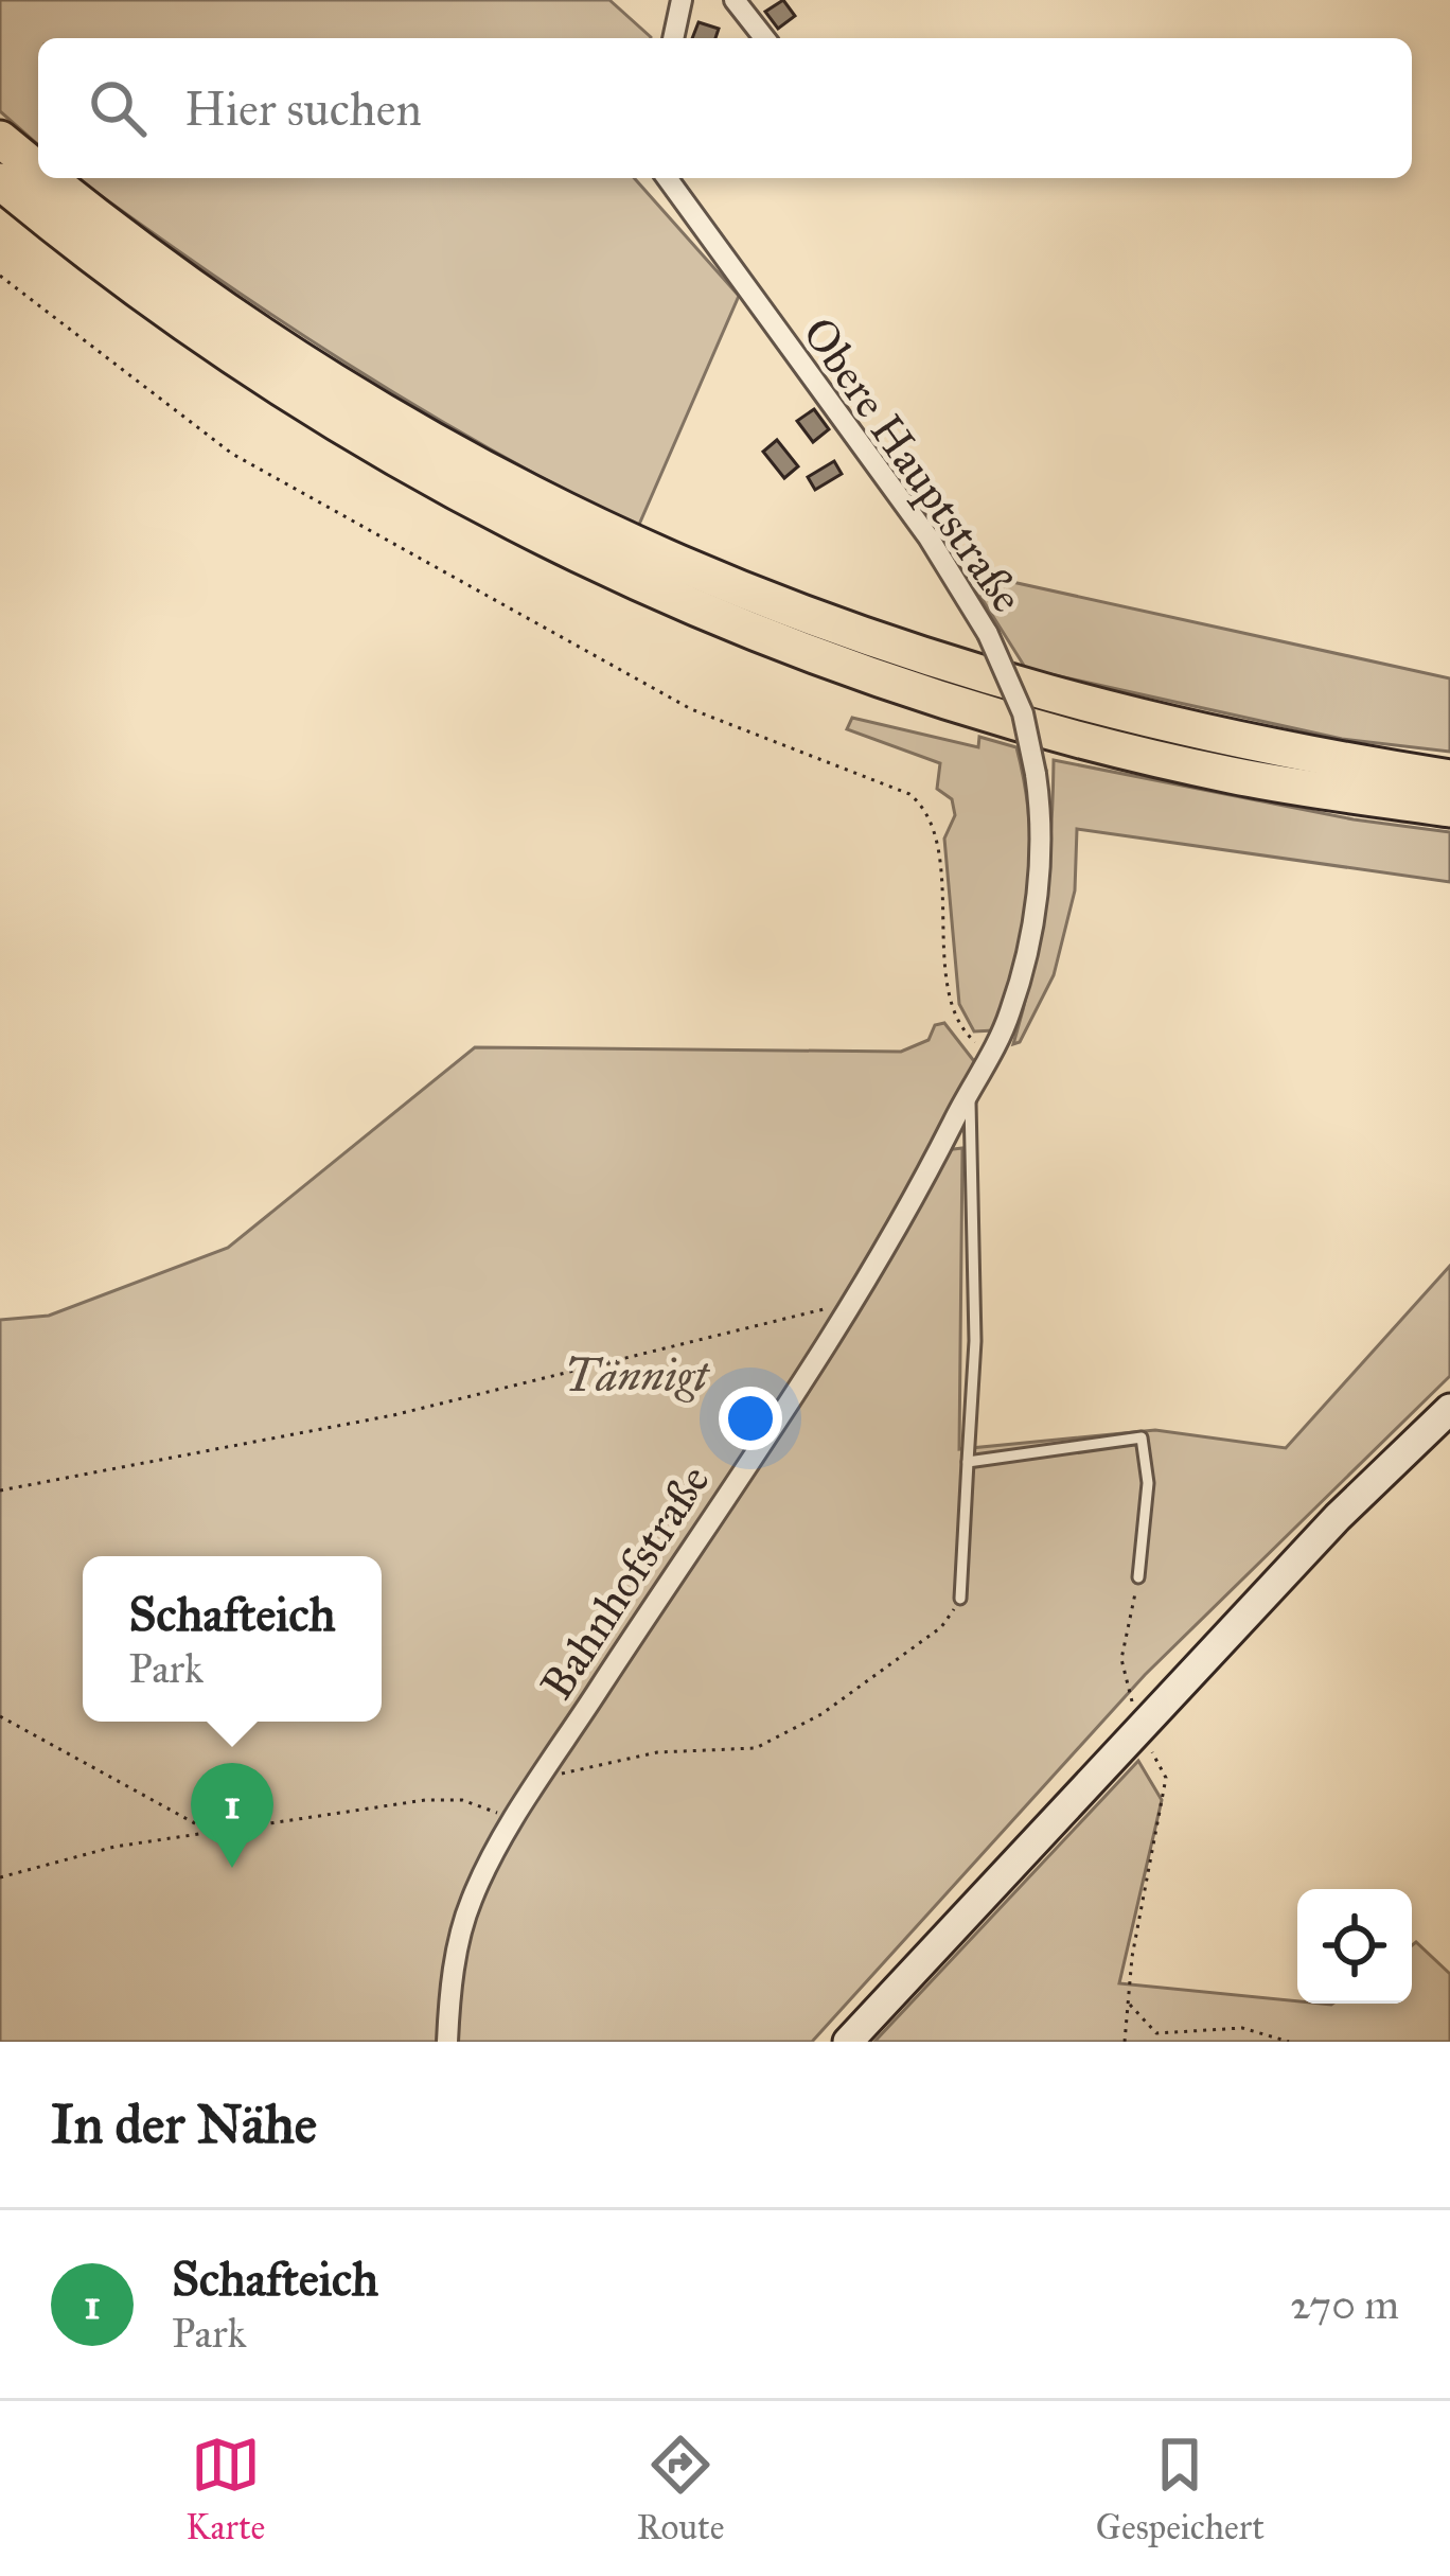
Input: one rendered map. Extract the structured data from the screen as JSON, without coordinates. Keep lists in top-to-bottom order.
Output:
{
  "streets": {
    "street": ["Obere Hauptstraße", "Bahnhofstraße"]
  },
  "crossings": [
    ["Obere Hauptstraße", "Bahnhofstraße"]
  ],
  "parks": ["Tännigt"],
  "page": {
    "search": "Hier suchen",
    "popup": ["Schafteich", "Park"],
    "pins": "1",
    "heading": "In der Nähe",
    "list": [
      {
        "mark": "1",
        "name": "Schafteich",
        "note": "Park",
        "value": "270 m"
      }
    ],
    "nav": ["Karte", "Route", "Gespeichert"]
  }
}
